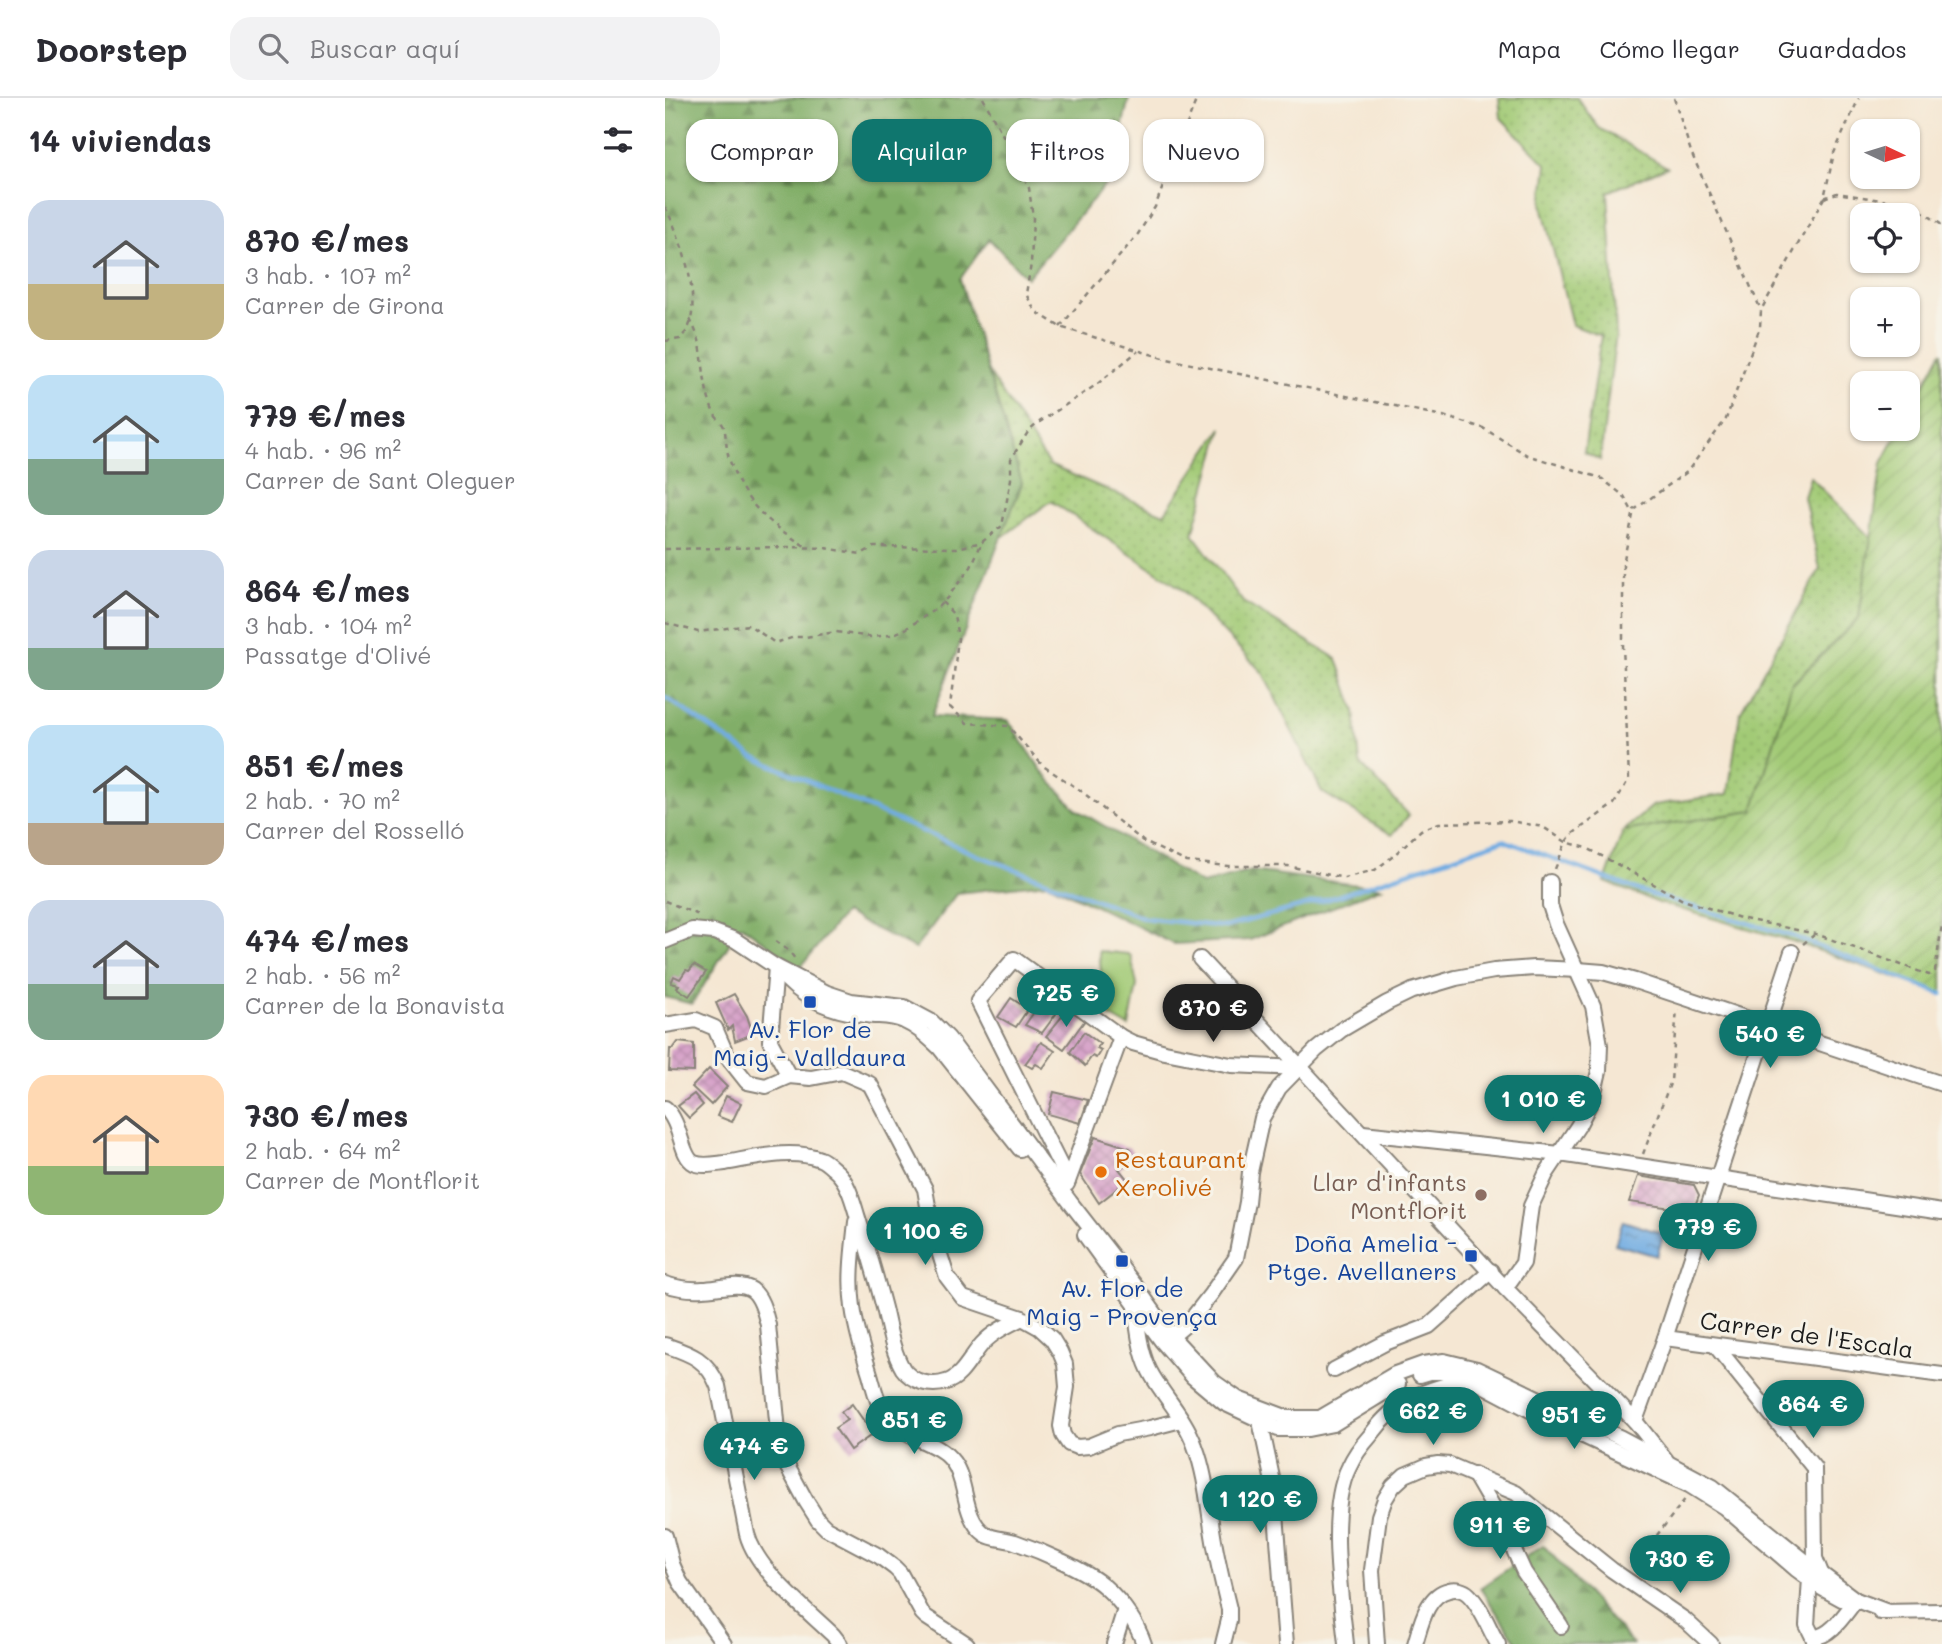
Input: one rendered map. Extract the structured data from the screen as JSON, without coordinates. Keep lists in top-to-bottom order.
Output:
{
  "streets": {
    "street": ["Carrer de l'Escala"]
  },
  "places": {
    "transit": ["Av. Flor de Maig - Valldaura", "Doña Amelia - Ptge. Avellaners", "Av. Flor de Maig - Provença"],
    "other": ["Restaurant Xerolivé", "Llar d'infants Montflorit"]
  },
  "north": "right",
  "page": {
    "header": "Doorstep",
    "search": "Buscar aquí",
    "nav": ["Mapa", "Cómo llegar", "Guardados"],
    "heading": "14 viviendas",
    "map_buttons": ["+", "−"],
    "chip": [
      "Comprar",
      "Alquilar",
      "Filtros",
      "Nuevo"
    ],
    "list": [
      {
        "name": "870 €/mes",
        "note": "3 hab. · 107 m² · Carrer de Girona"
      },
      {
        "name": "779 €/mes",
        "note": "4 hab. · 96 m² · Carrer de Sant Oleguer"
      },
      {
        "name": "864 €/mes",
        "note": "3 hab. · 104 m² · Passatge d'Olivé"
      },
      {
        "name": "851 €/mes",
        "note": "2 hab. · 70 m² · Carrer del Rosselló"
      },
      {
        "name": "474 €/mes",
        "note": "2 hab. · 56 m² · Carrer de la Bonavista"
      },
      {
        "name": "730 €/mes",
        "note": "2 hab. · 64 m² · Carrer de Montflorit"
      }
    ],
    "price": [
      "725 €",
      "870 €",
      "540 €",
      "1 010 €",
      "779 €",
      "1 100 €",
      "864 €",
      "662 €",
      "951 €",
      "851 €",
      "474 €",
      "1 120 €",
      "911 €",
      "730 €"
    ]
  }
}
